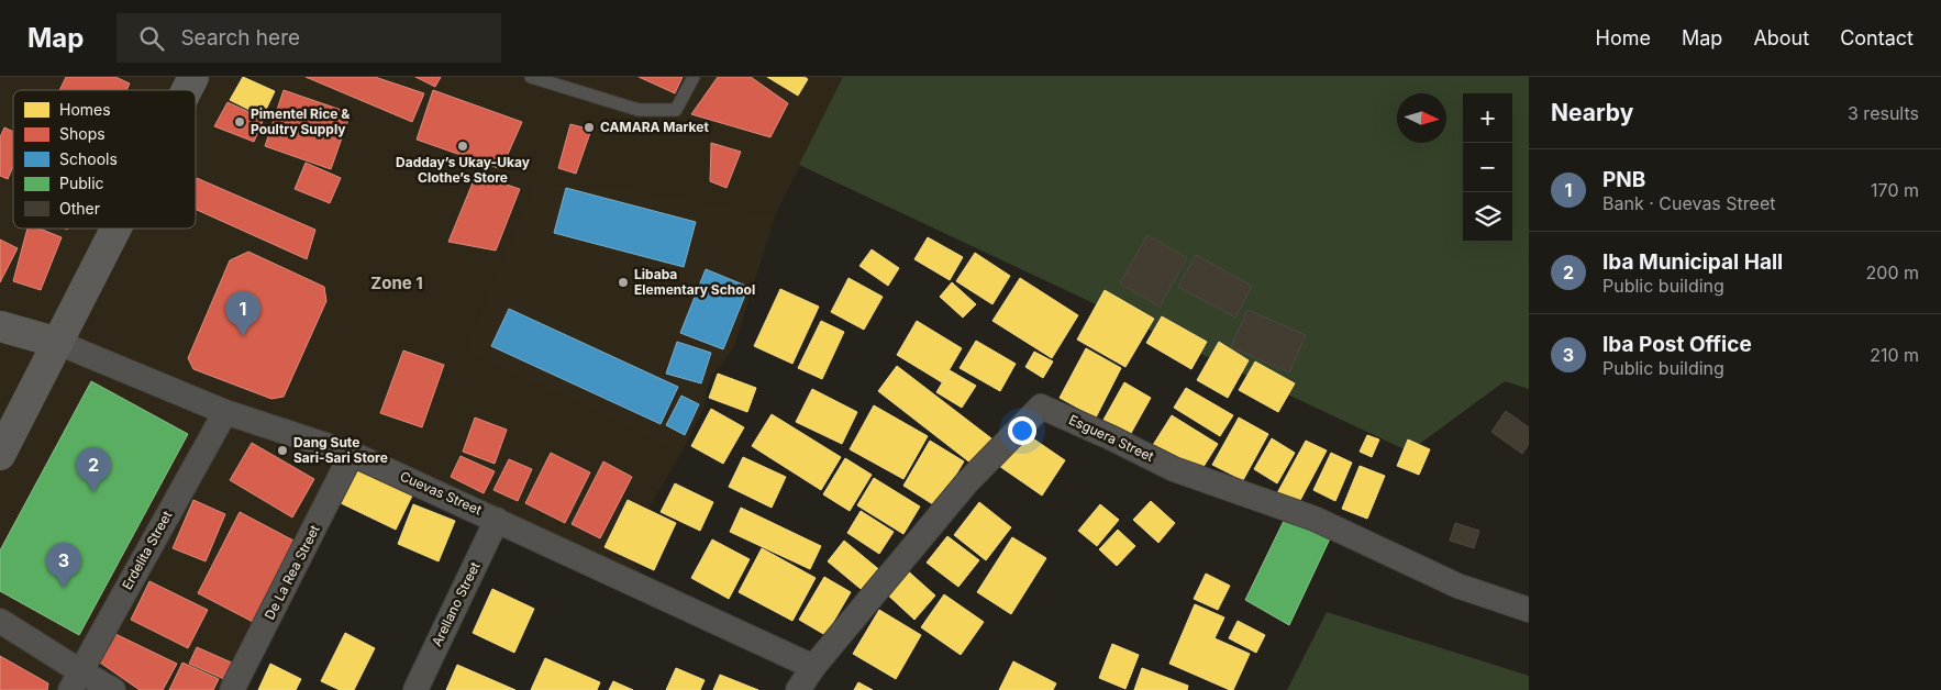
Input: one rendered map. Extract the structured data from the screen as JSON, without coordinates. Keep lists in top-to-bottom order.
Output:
{
  "streets": {
    "street": [
      "Esguera Street",
      "Cuevas Street",
      "Erdelita Street",
      "De La Rea Street",
      "Arellano Street"
    ]
  },
  "crossings": [
    ["Esguera Street", "Cuevas Street"],
    ["Cuevas Street", "Erdelita Street"],
    ["Cuevas Street", "De La Rea Street"],
    ["Cuevas Street", "Arellano Street"]
  ],
  "districts": ["Zone 1"],
  "places": [
    "Pimentel Rice & Poultry Supply",
    "CAMARA Market",
    "Dadday’s Ukay-Ukay Clothe’s Store",
    "Libaba Elementary School",
    "Dang Sute Sari-Sari Store"
  ],
  "legend": [
    "Homes",
    "Shops",
    "Schools",
    "Public",
    "Other"
  ],
  "north": "right",
  "page": {
    "header": "Map",
    "search": "Search here",
    "nav": [
      "Home",
      "Map",
      "About",
      "Contact"
    ],
    "heading": ["Nearby", "3 results"],
    "map_buttons": ["+", "−"],
    "list": [
      {
        "mark": "1",
        "name": "PNB",
        "note": "Bank · Cuevas Street",
        "value": "170 m"
      },
      {
        "mark": "2",
        "name": "Iba Municipal Hall",
        "note": "Public building",
        "value": "200 m"
      },
      {
        "mark": "3",
        "name": "Iba Post Office",
        "note": "Public building",
        "value": "210 m"
      }
    ],
    "pins": ["1", "2", "3"]
  }
}
